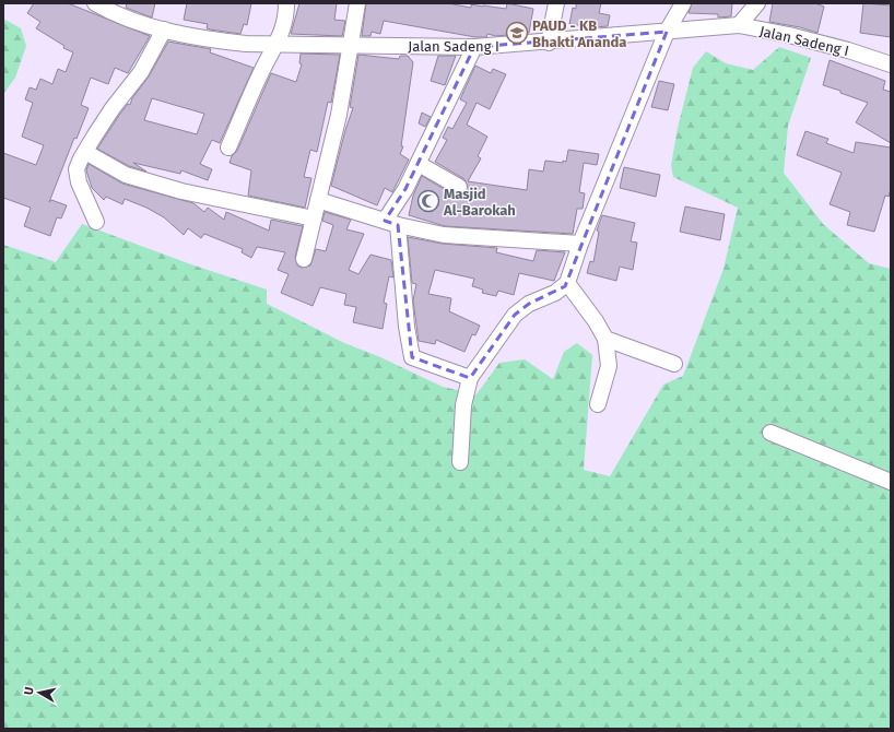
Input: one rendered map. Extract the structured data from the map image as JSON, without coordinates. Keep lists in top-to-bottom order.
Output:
{
  "streets": {
    "street": ["Jalan Sadeng I"]
  },
  "places": {
    "school or university": ["PAUD - KB Bhakti Ananda"],
    "mosque": ["Masjid Al-Barokah"]
  },
  "north": "left"
}
